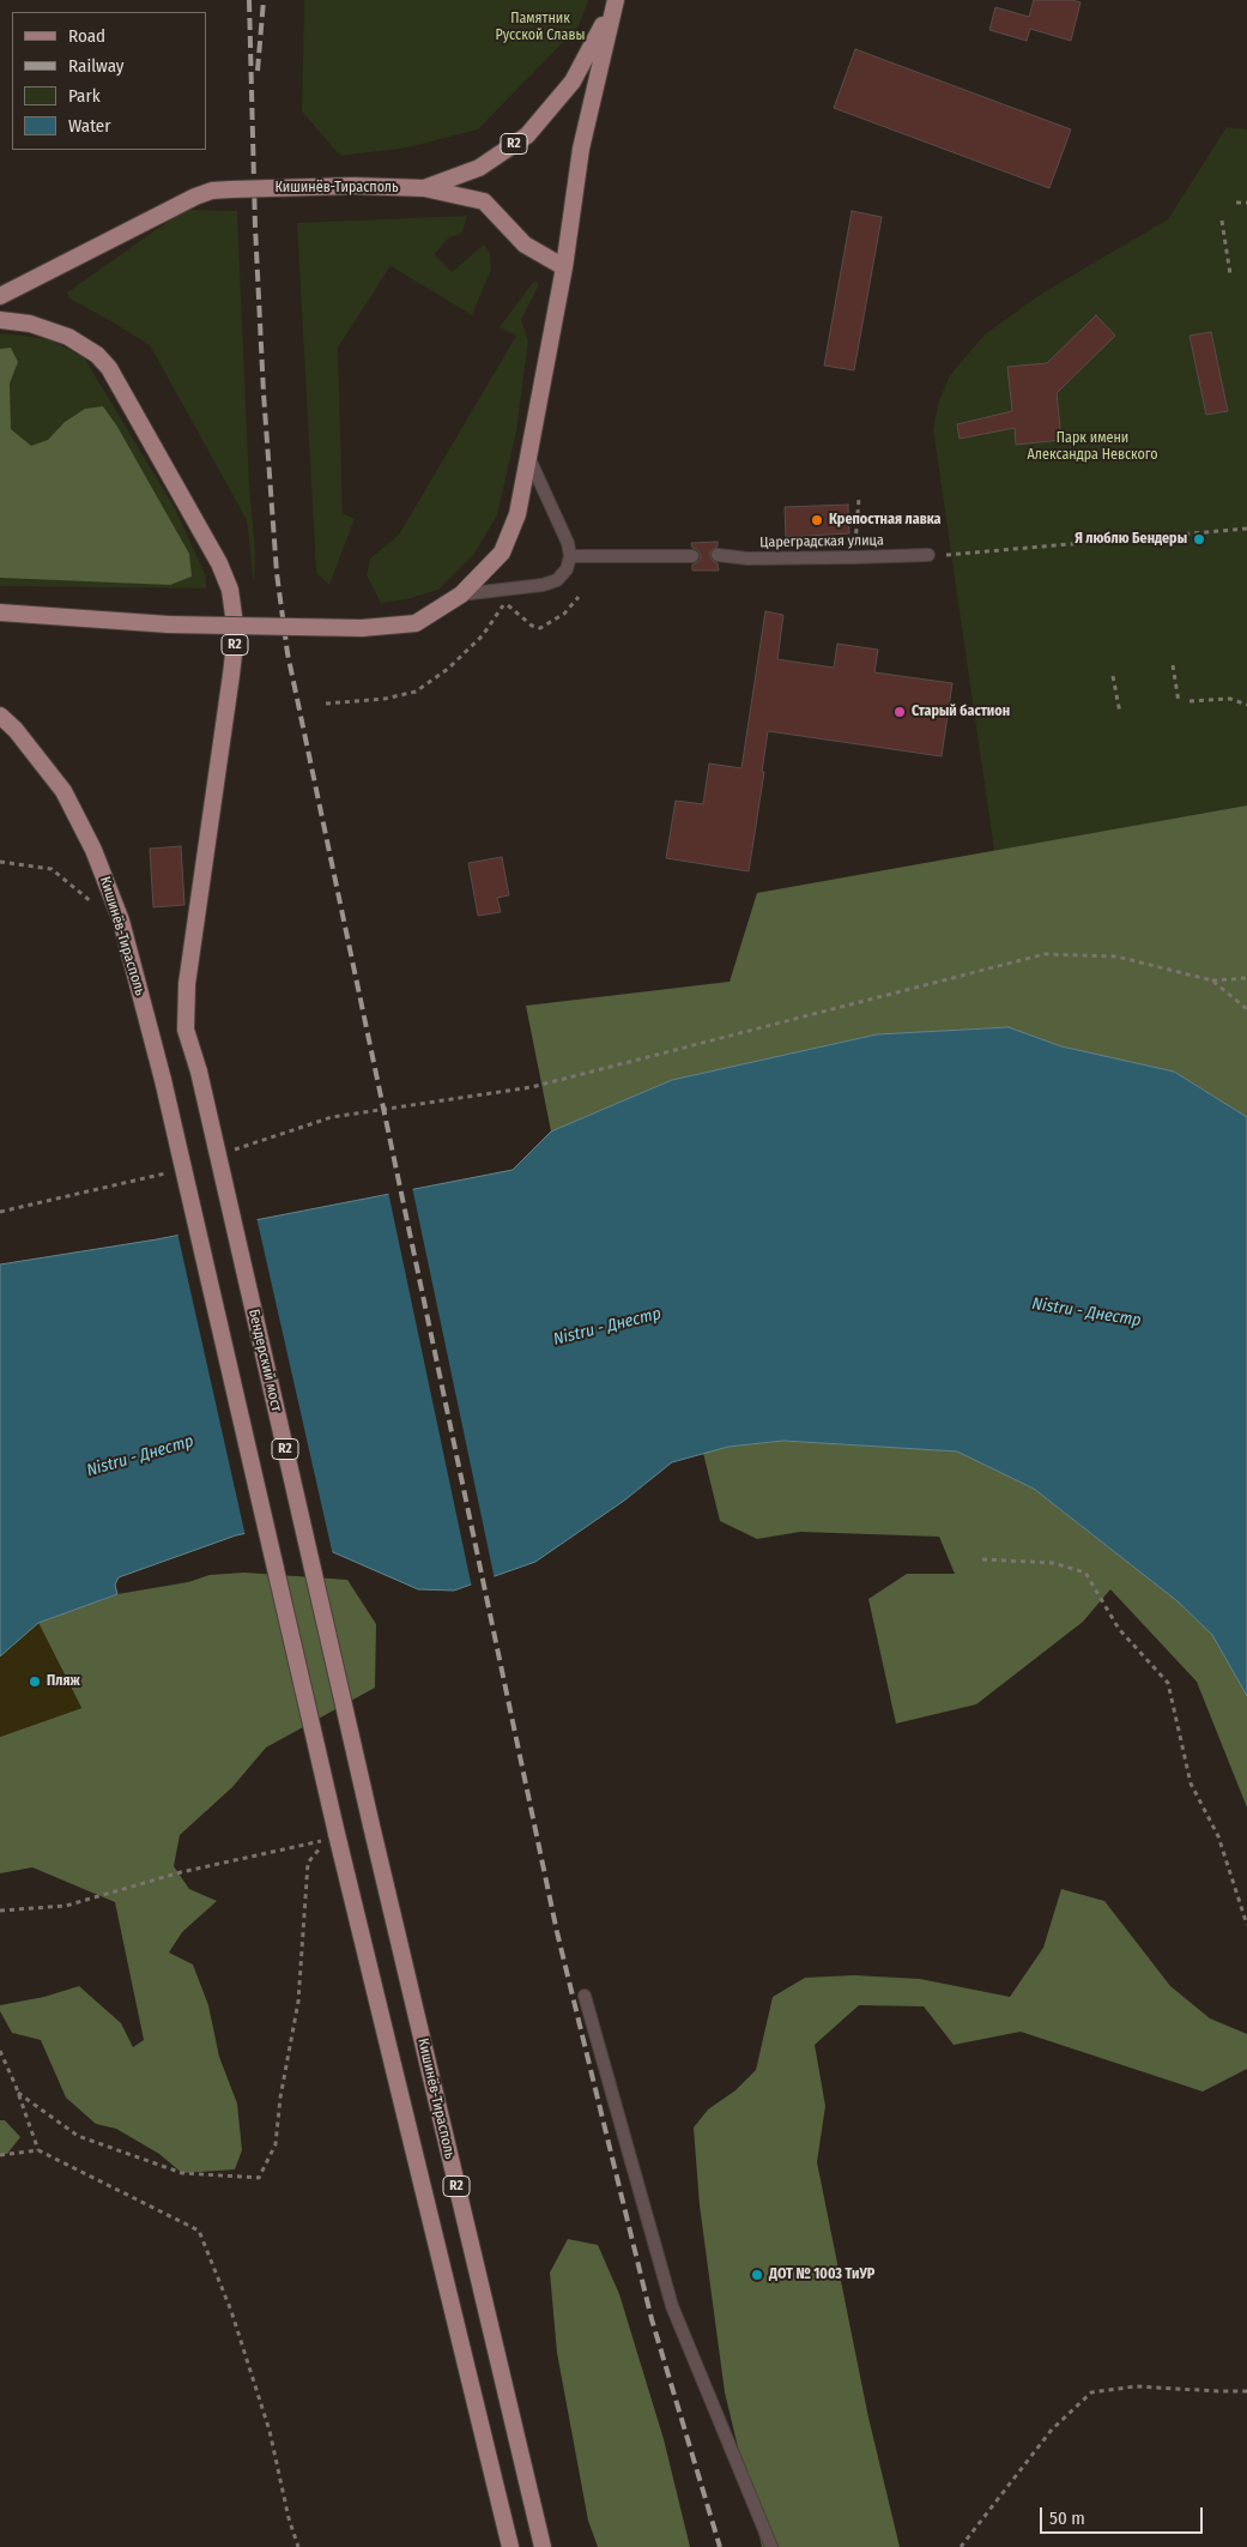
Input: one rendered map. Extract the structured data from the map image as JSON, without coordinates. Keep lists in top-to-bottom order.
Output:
{
  "streets": {
    "main road": ["R2", "Кишинёв-Тирасполь", "Бендерский мост"],
    "lane": ["Цареградская улица"]
  },
  "crossings": [
    ["R2", "Кишинёв-Тирасполь"],
    ["Кишинёв-Тирасполь", "Бендерский мост"]
  ],
  "water": ["Nistru - Днестр"],
  "parks": ["Памятник Русской Славы", "Парк имени Александра Невского"],
  "places": [
    "Крепостная лавка",
    "Я люблю Бендеры",
    "Старый бастион",
    "Пляж",
    "ДОТ № 1003 ТиУР"
  ],
  "legend": [
    "Road",
    "Railway",
    "Park",
    "Water"
  ],
  "scale_bar": "50 m"
}
